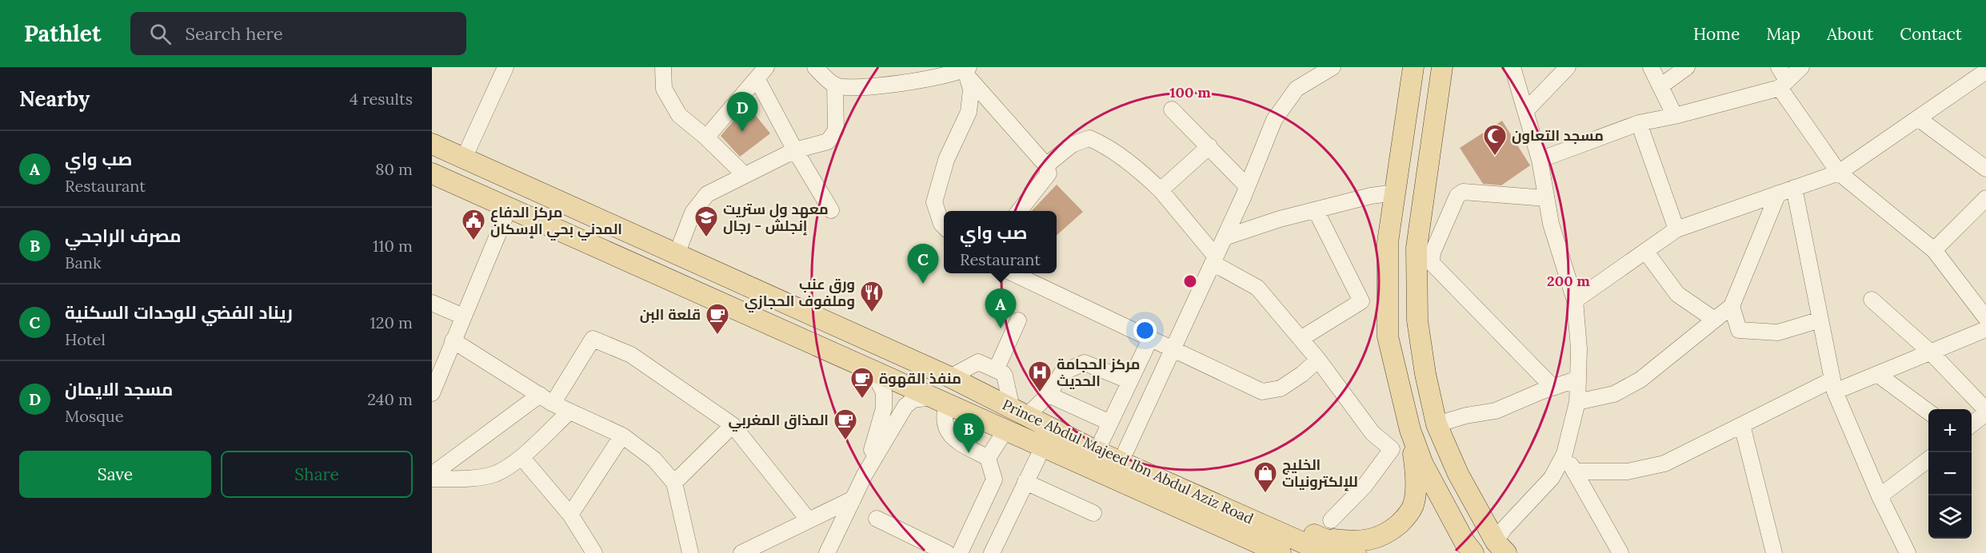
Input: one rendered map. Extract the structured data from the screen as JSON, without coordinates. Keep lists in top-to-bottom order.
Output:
{
  "streets": {
    "main road": ["Prince Abdul Majeed Ibn Abdul Aziz Road"]
  },
  "places": {
    "mosque": ["مسجد التعاون"],
    "school or university": ["معهد ول ستريت إنجلش - رجال"],
    "public building": ["مركز الدفاع المدني بحي الإسكان"],
    "restaurant": ["ورق عنب وملفوف الحجازي"],
    "cafe": ["قلعة البن", "منفذ القهوة", "المذاق المغربي"],
    "hospital": ["مركز الحجامة الحديث"],
    "shop": ["الخليج للإلكترونيات"]
  },
  "page": {
    "header": "Pathlet",
    "search": "Search here",
    "nav": [
      "Home",
      "Map",
      "About",
      "Contact"
    ],
    "heading": ["Nearby", "4 results"],
    "pins": [
      "D",
      "C",
      "A",
      "B"
    ],
    "list": [
      {
        "mark": "A",
        "name": "صب واي",
        "note": "Restaurant",
        "value": "80 m"
      },
      {
        "mark": "B",
        "name": "مصرف الراجحي",
        "note": "Bank",
        "value": "110 m"
      },
      {
        "mark": "C",
        "name": "ريناد الفضي للوحدات السكنية",
        "note": "Hotel",
        "value": "120 m"
      },
      {
        "mark": "D",
        "name": "مسجد الايمان",
        "note": "Mosque",
        "value": "240 m"
      }
    ],
    "popup": ["صب واي", "Restaurant"],
    "map_buttons": ["+", "−"],
    "buttons": ["Save", "Share"]
  },
  "rings": ["100 m", "200 m"]
}
